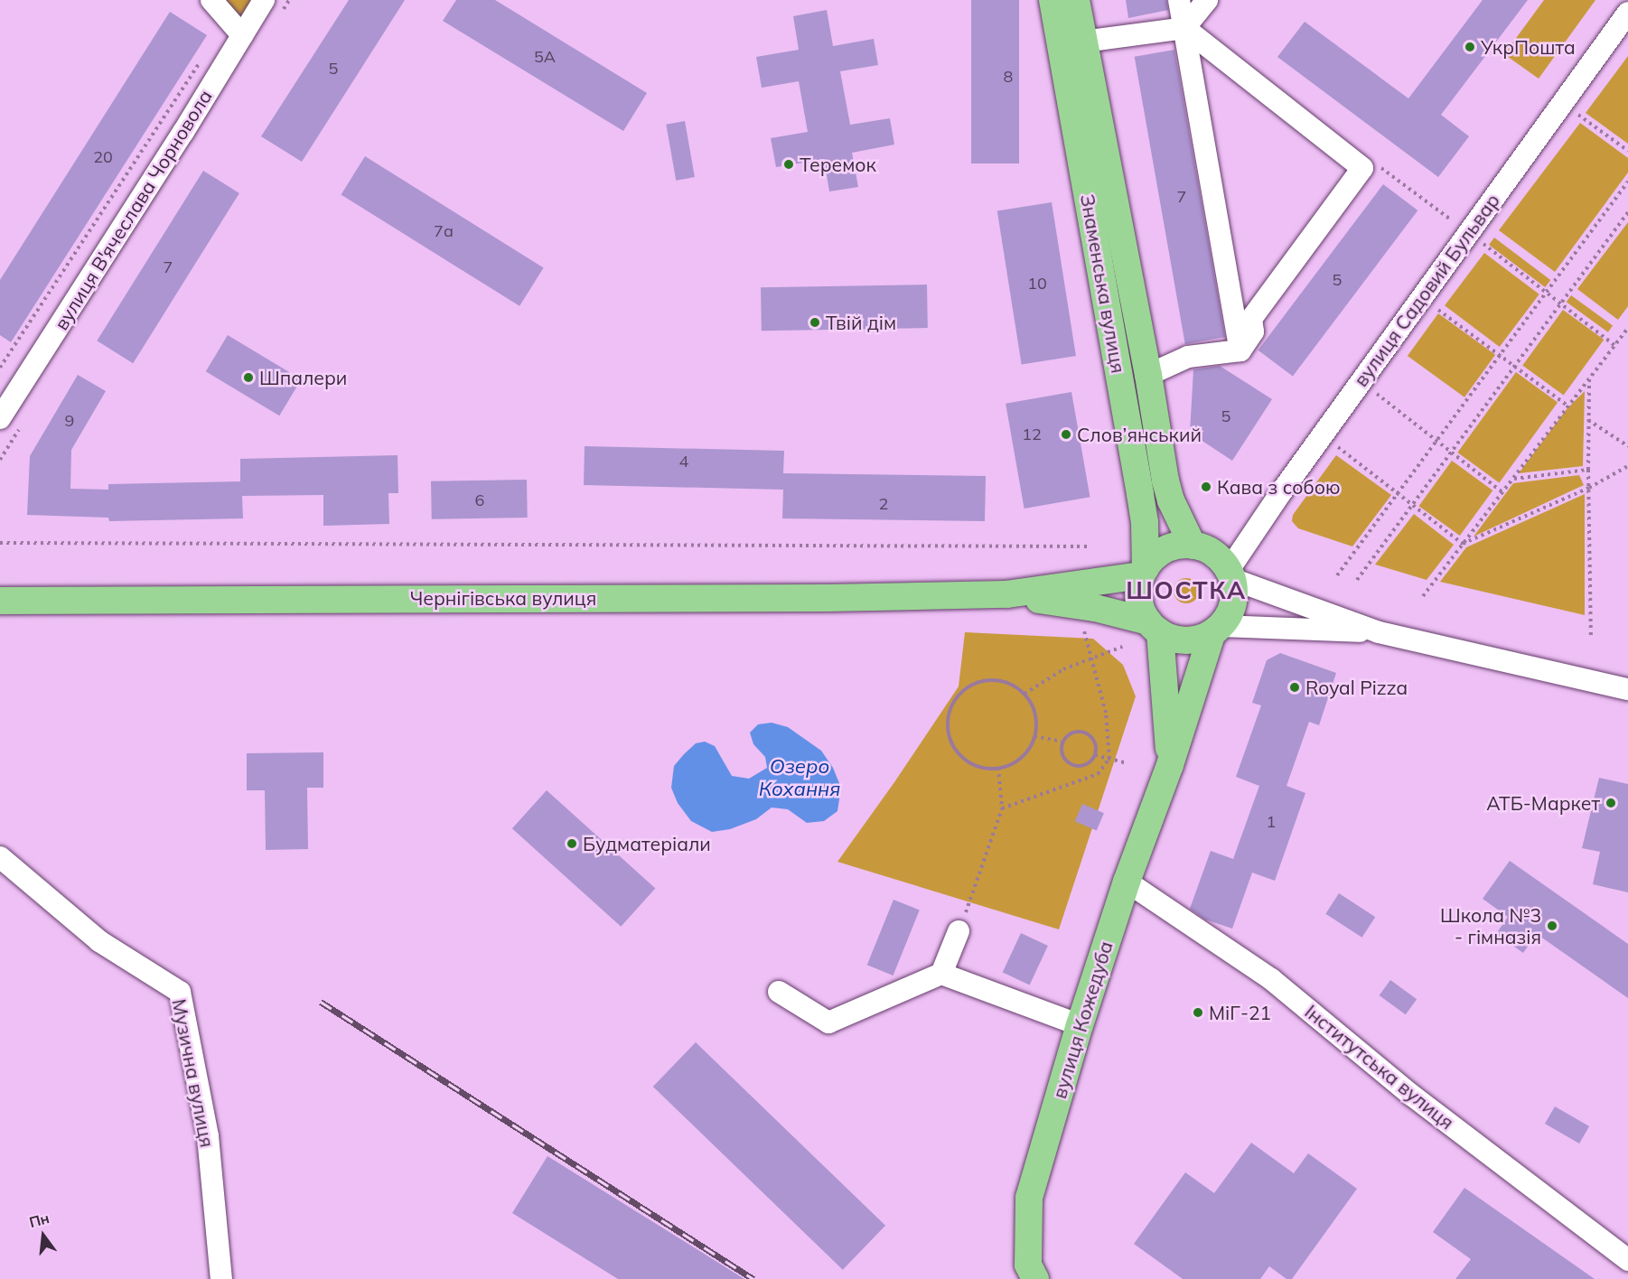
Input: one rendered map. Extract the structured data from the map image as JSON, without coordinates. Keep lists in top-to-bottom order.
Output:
{
  "streets": {
    "main road": ["Знаменська вулиця", "Чернігівська вулиця", "вулиця Кожедуба"],
    "street": [
      "вулиця В'ячеслава Чорновола",
      "вулиця Садовий Бульвар",
      "Інститутська вулиця",
      "Музична вулиця"
    ]
  },
  "crossings": [
    ["Знаменська вулиця", "вулиця Садовий Бульвар"],
    ["Знаменська вулиця", "Чернігівська вулиця"],
    ["Знаменська вулиця", "вулиця Кожедуба"],
    ["вулиця Садовий Бульвар", "Чернігівська вулиця"],
    ["вулиця Садовий Бульвар", "вулиця Кожедуба"],
    ["Чернігівська вулиця", "вулиця Кожедуба"],
    ["вулиця Кожедуба", "Інститутська вулиця"]
  ],
  "districts": ["ШОСТКА"],
  "water": ["Озеро Кохання"],
  "places": [
    "УкрПошта",
    "Теремок",
    "Твій дім",
    "Шпалери",
    "Слов’янський",
    "Кава з собою",
    "Royal Pizza",
    "АТБ-Маркет",
    "Будматеріали",
    "Школа №3 - гімназія",
    "МіГ-21"
  ],
  "house_numbers": [
    "5А",
    "5",
    "8",
    "20",
    "7",
    "7а",
    "7",
    "5",
    "10",
    "5",
    "9",
    "12",
    "4",
    "6",
    "2",
    "1"
  ],
  "north": "top"
}
